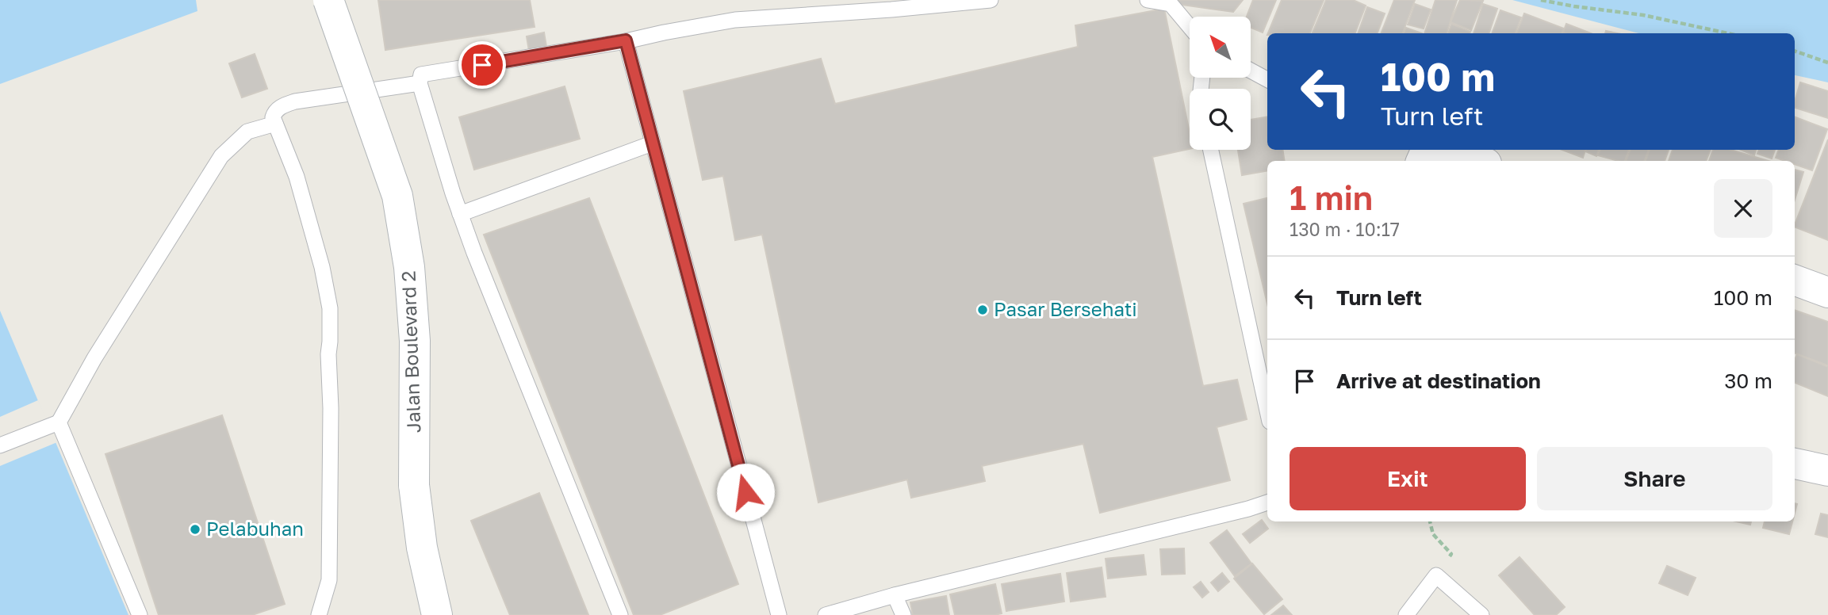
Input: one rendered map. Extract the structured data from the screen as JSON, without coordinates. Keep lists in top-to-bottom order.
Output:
{
  "streets": {
    "main road": ["Jalan Boulevard 2"]
  },
  "places": ["Pasar Bersehati", "Pelabuhan"],
  "north": "top left",
  "page": {
    "turn": ["100 m", "Turn left"],
    "heading": ["1 min", "130 m · 10:17"],
    "list": [
      {
        "name": "Turn left",
        "value": "100 m"
      },
      {
        "name": "Arrive at destination",
        "value": "30 m"
      }
    ],
    "buttons": ["Exit", "Share"]
  }
}
